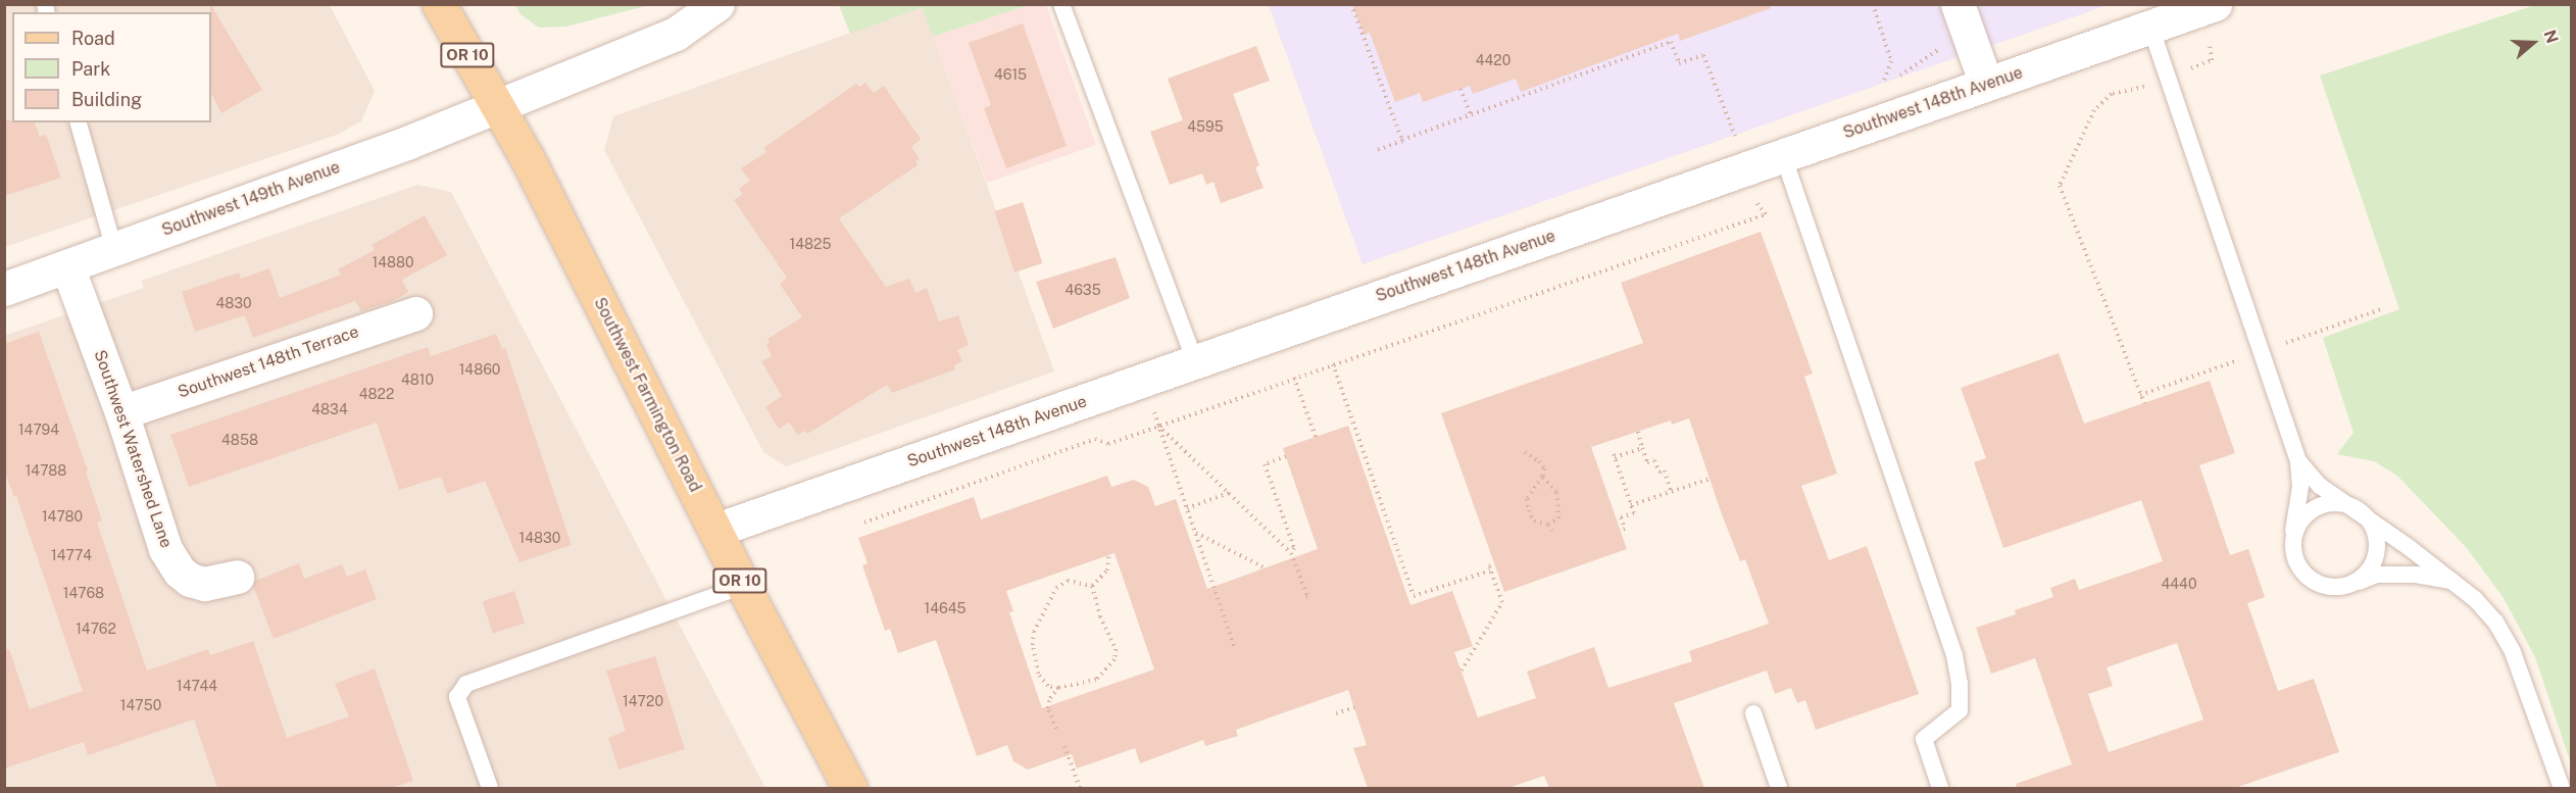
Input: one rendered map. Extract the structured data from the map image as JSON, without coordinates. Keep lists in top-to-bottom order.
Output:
{
  "streets": {
    "main road": ["OR 10", "Southwest Farmington Road"],
    "street": [
      "Southwest 148th Avenue",
      "Southwest 149th Avenue",
      "Southwest 148th Terrace",
      "Southwest Watershed Lane"
    ]
  },
  "crossings": [
    ["Southwest 148th Avenue", "Southwest Farmington Road"],
    ["Southwest 149th Avenue", "Southwest Farmington Road"],
    ["Southwest 149th Avenue", "Southwest Watershed Lane"],
    ["Southwest 148th Terrace", "Southwest Watershed Lane"]
  ],
  "house_numbers": [
    "4420",
    "4615",
    "4595",
    "14825",
    "14880",
    "4635",
    "4830",
    "14860",
    "4810",
    "4822",
    "4834",
    "14794",
    "4858",
    "14788",
    "14780",
    "14830",
    "14774",
    "4440",
    "14768",
    "14645",
    "14762",
    "14744",
    "14720",
    "14750"
  ],
  "legend": ["Road", "Park", "Building"],
  "north": "right"
}
